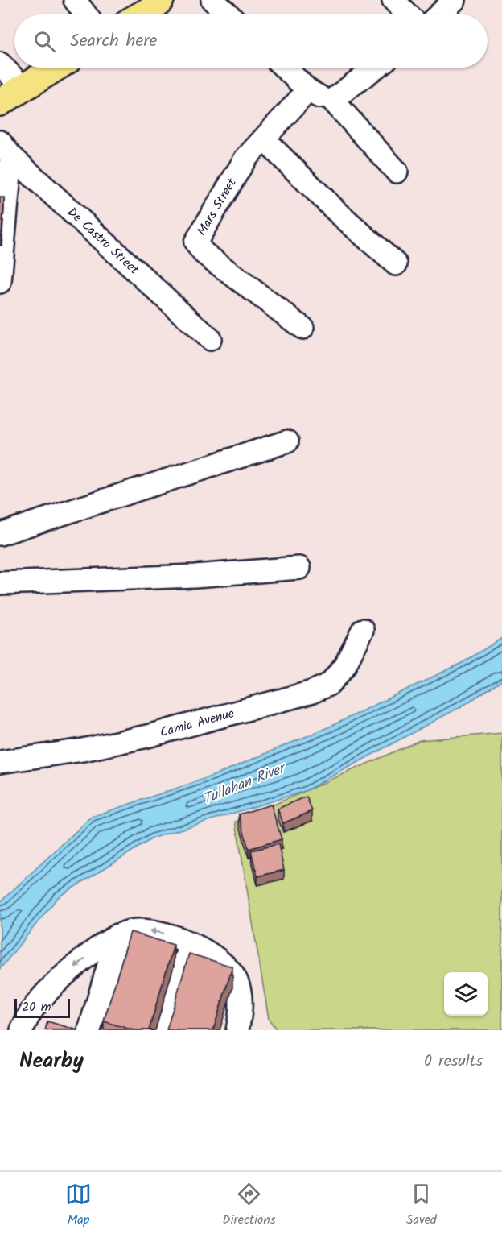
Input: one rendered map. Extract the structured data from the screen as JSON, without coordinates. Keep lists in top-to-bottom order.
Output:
{
  "streets": {
    "street": ["Mars Street", "De Castro Street", "Camia Avenue"]
  },
  "water": ["Tullahan River"],
  "scale_bar": "20 m",
  "page": {
    "search": "Search here",
    "scale": "20 m",
    "heading": ["Nearby", "0 results"],
    "nav": ["Map", "Directions", "Saved"]
  }
}
